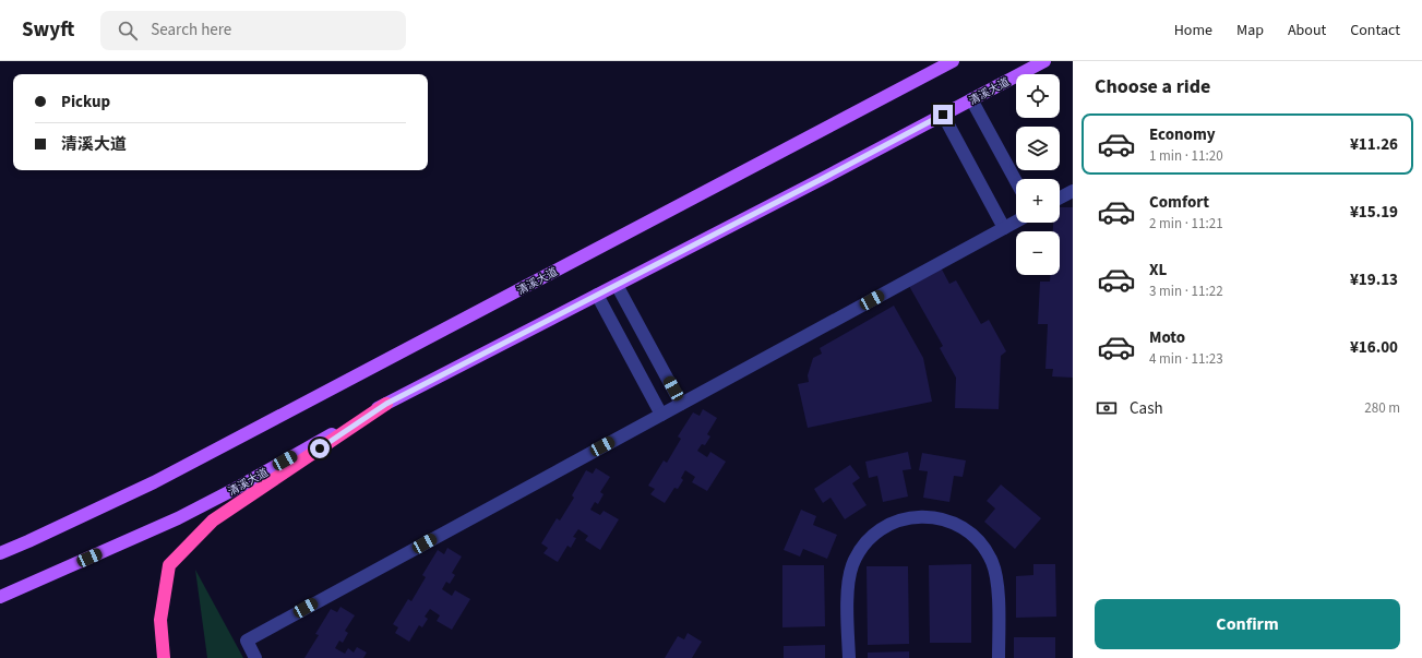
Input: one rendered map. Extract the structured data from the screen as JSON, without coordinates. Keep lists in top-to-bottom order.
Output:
{
  "streets": {
    "main road": ["清溪大道"]
  },
  "page": {
    "header": "Swyft",
    "search": "Search here",
    "nav": [
      "Home",
      "Map",
      "About",
      "Contact"
    ],
    "heading": "Choose a ride",
    "map_buttons": ["+", "−"],
    "banner": ["Pickup", "清溪大道"],
    "list": [
      {
        "name": "Economy",
        "note": "1 min · 11:20",
        "value": "¥11.26"
      },
      {
        "name": "Comfort",
        "note": "2 min · 11:21",
        "value": "¥15.19"
      },
      {
        "name": "XL",
        "note": "3 min · 11:22",
        "value": "¥19.13"
      },
      {
        "name": "Moto",
        "note": "4 min · 11:23",
        "value": "¥16.00"
      }
    ],
    "pay": ["Cash", "280 m"],
    "buttons": "Confirm"
  }
}
